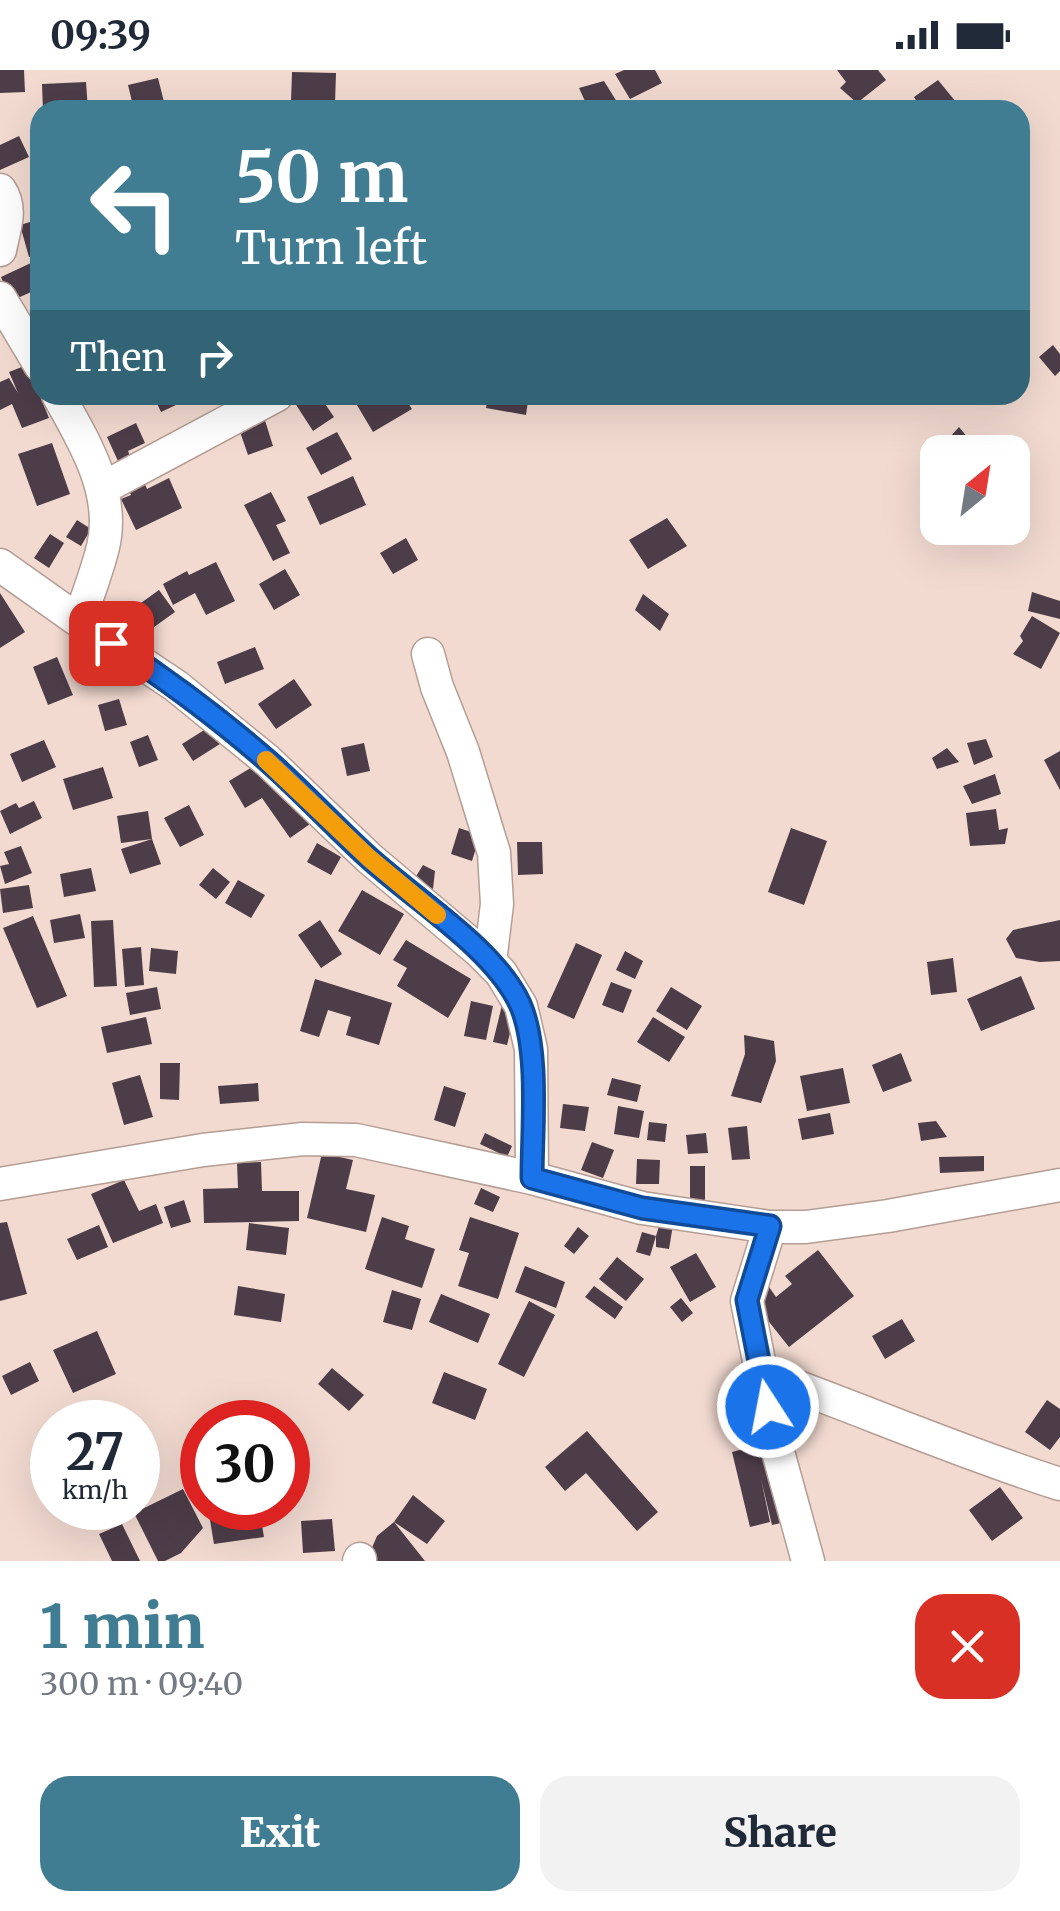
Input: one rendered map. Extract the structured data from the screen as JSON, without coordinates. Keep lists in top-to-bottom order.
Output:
{
  "north": "top right",
  "page": {
    "status": "09:39",
    "turn": ["50 m", "Turn left"],
    "then": "Then",
    "speed": "27 km/h",
    "limit": "30",
    "heading": ["1 min", "300 m · 09:40"],
    "buttons": ["Exit", "Share"]
  }
}
